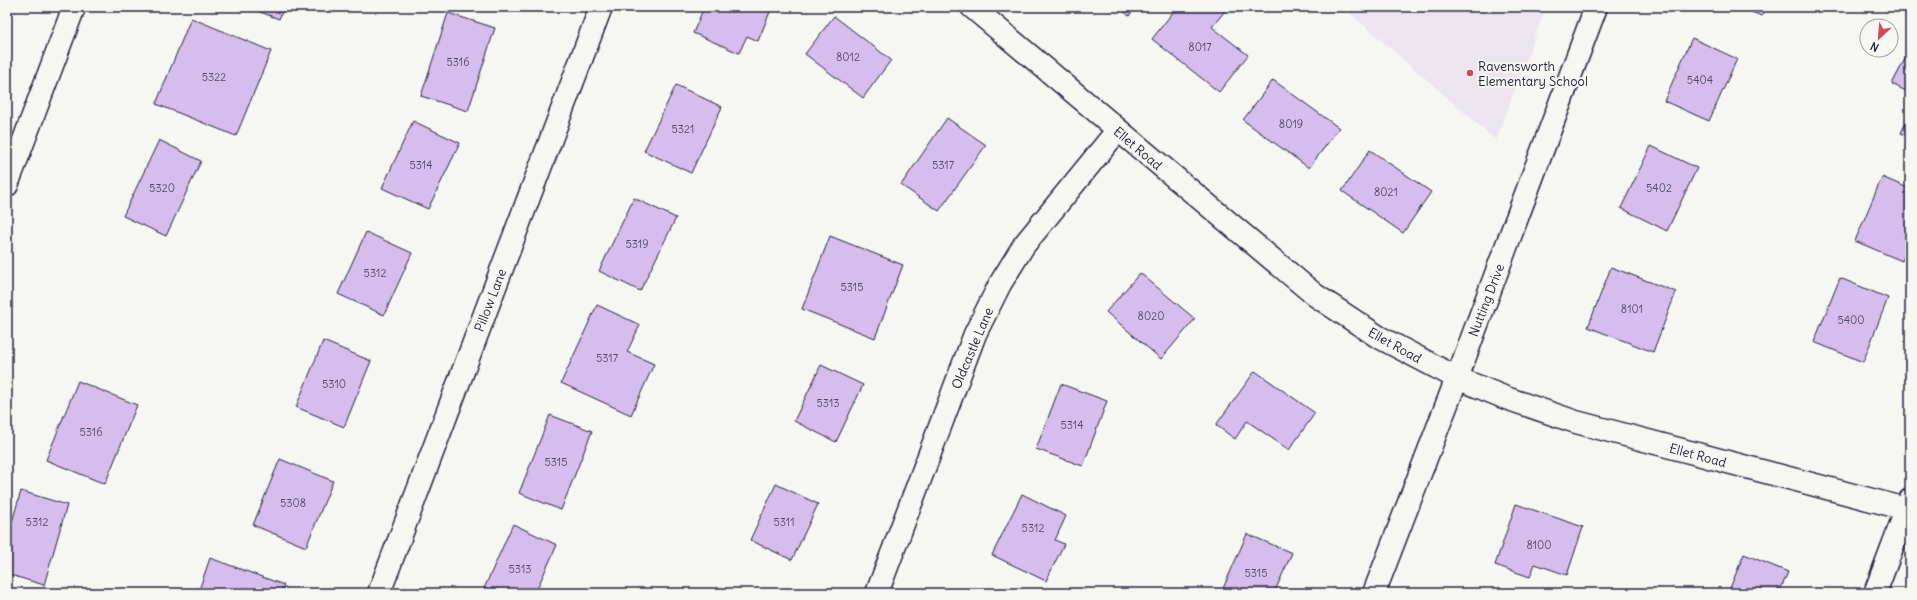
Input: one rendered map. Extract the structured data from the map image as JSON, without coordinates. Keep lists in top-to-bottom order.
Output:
{
  "streets": {
    "street": [
      "Ellet Road",
      "Pillow Lane",
      "Nutting Drive",
      "Oldcastle Lane"
    ]
  },
  "crossings": [
    ["Ellet Road", "Nutting Drive"],
    ["Ellet Road", "Oldcastle Lane"]
  ],
  "places": ["Ravensworth Elementary School"],
  "house_numbers": [
    "8017",
    "8012",
    "5316",
    "5322",
    "5404",
    "8019",
    "5321",
    "5314",
    "5317",
    "5320",
    "5402",
    "8021",
    "5319",
    "5312",
    "5315",
    "8101",
    "8020",
    "5400",
    "5317",
    "5310",
    "5313",
    "5314",
    "5316",
    "5315",
    "5308",
    "5312",
    "5311",
    "5312",
    "8100",
    "5313",
    "5315"
  ],
  "north": "bottom left"
}
